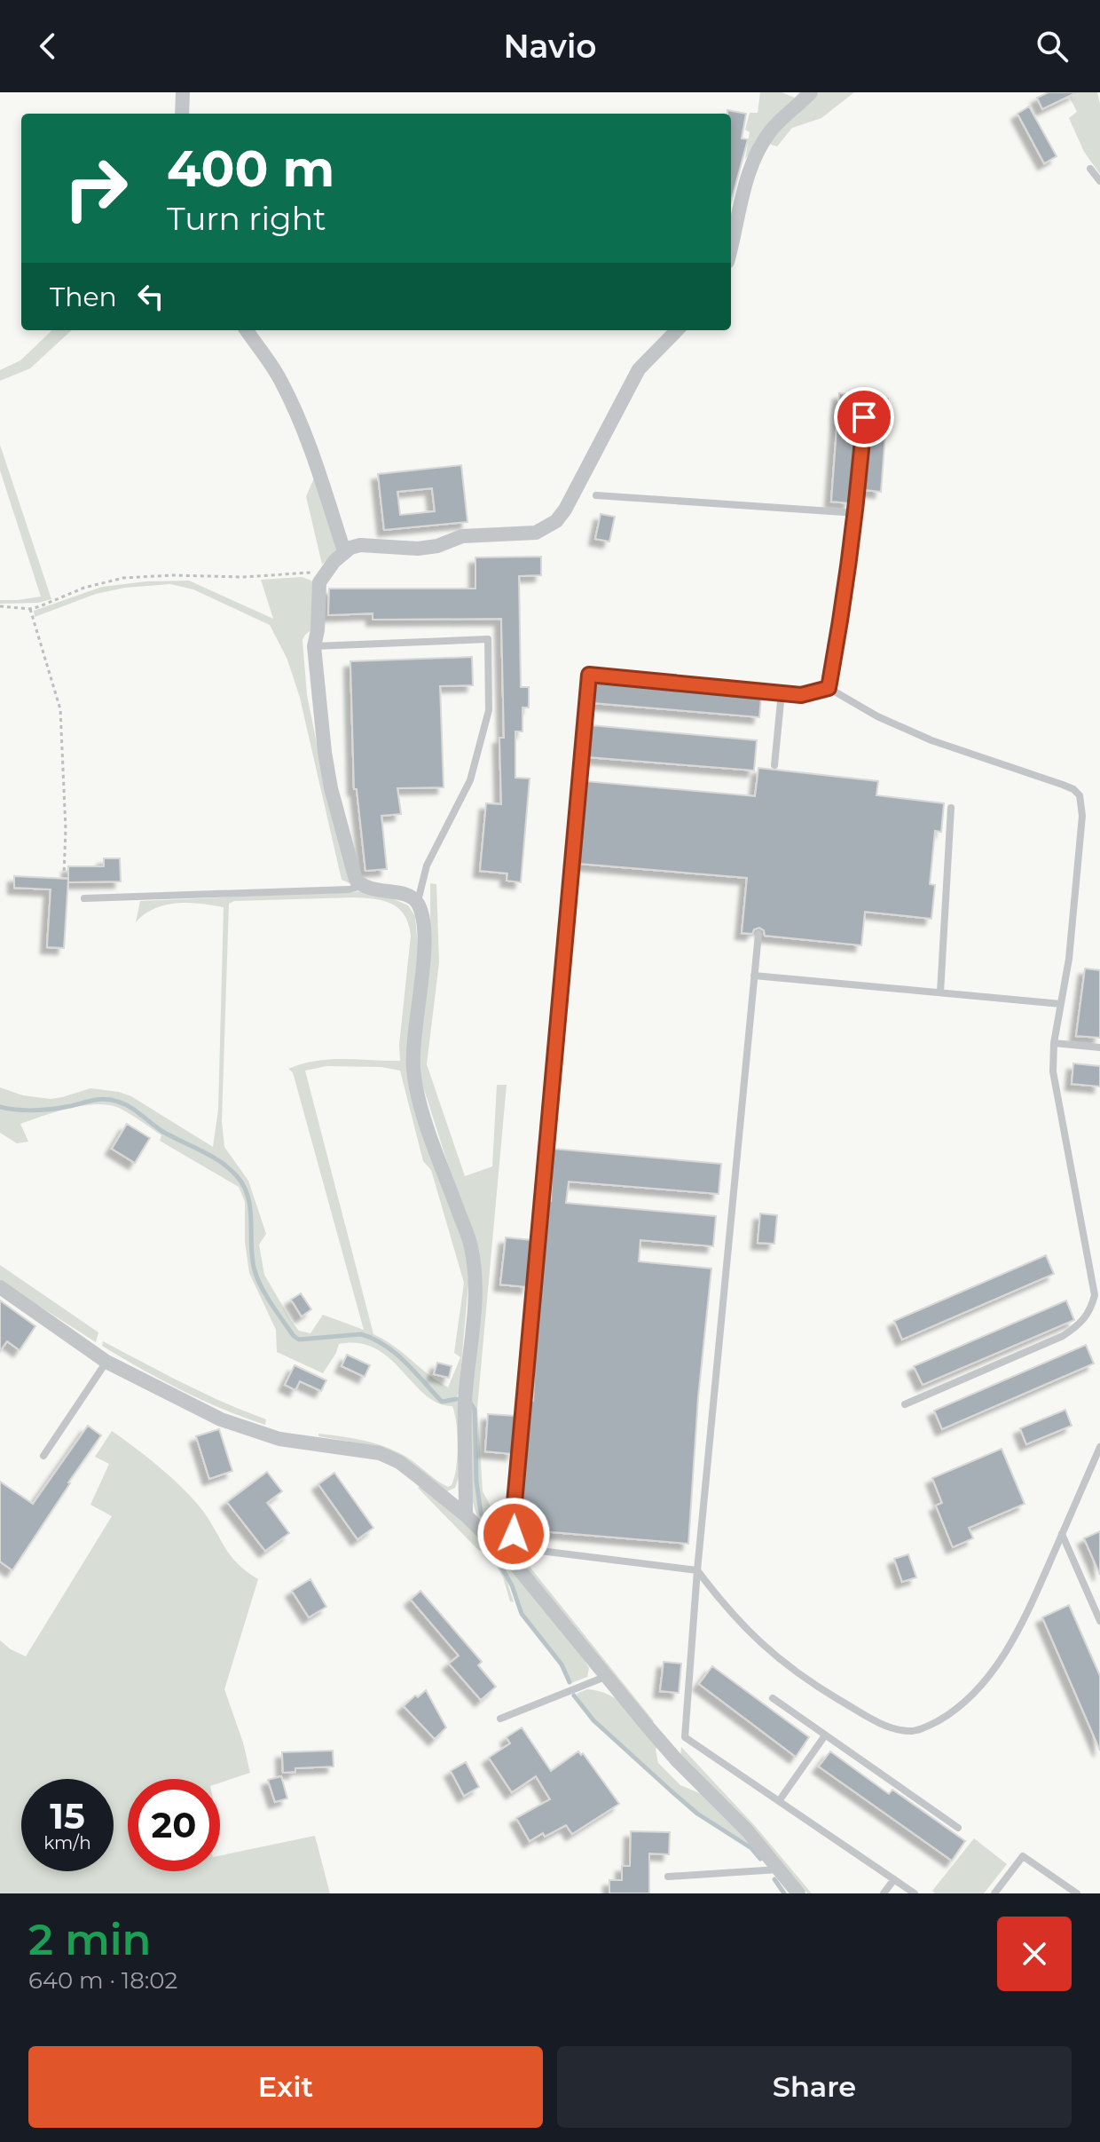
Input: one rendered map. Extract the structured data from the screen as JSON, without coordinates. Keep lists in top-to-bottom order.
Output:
{
  "page": {
    "header": "Navio",
    "turn": ["400 m", "Turn right"],
    "then": "Then",
    "speed": "15 km/h",
    "limit": "20",
    "heading": ["2 min", "640 m · 18:02"],
    "buttons": ["Exit", "Share"]
  }
}
